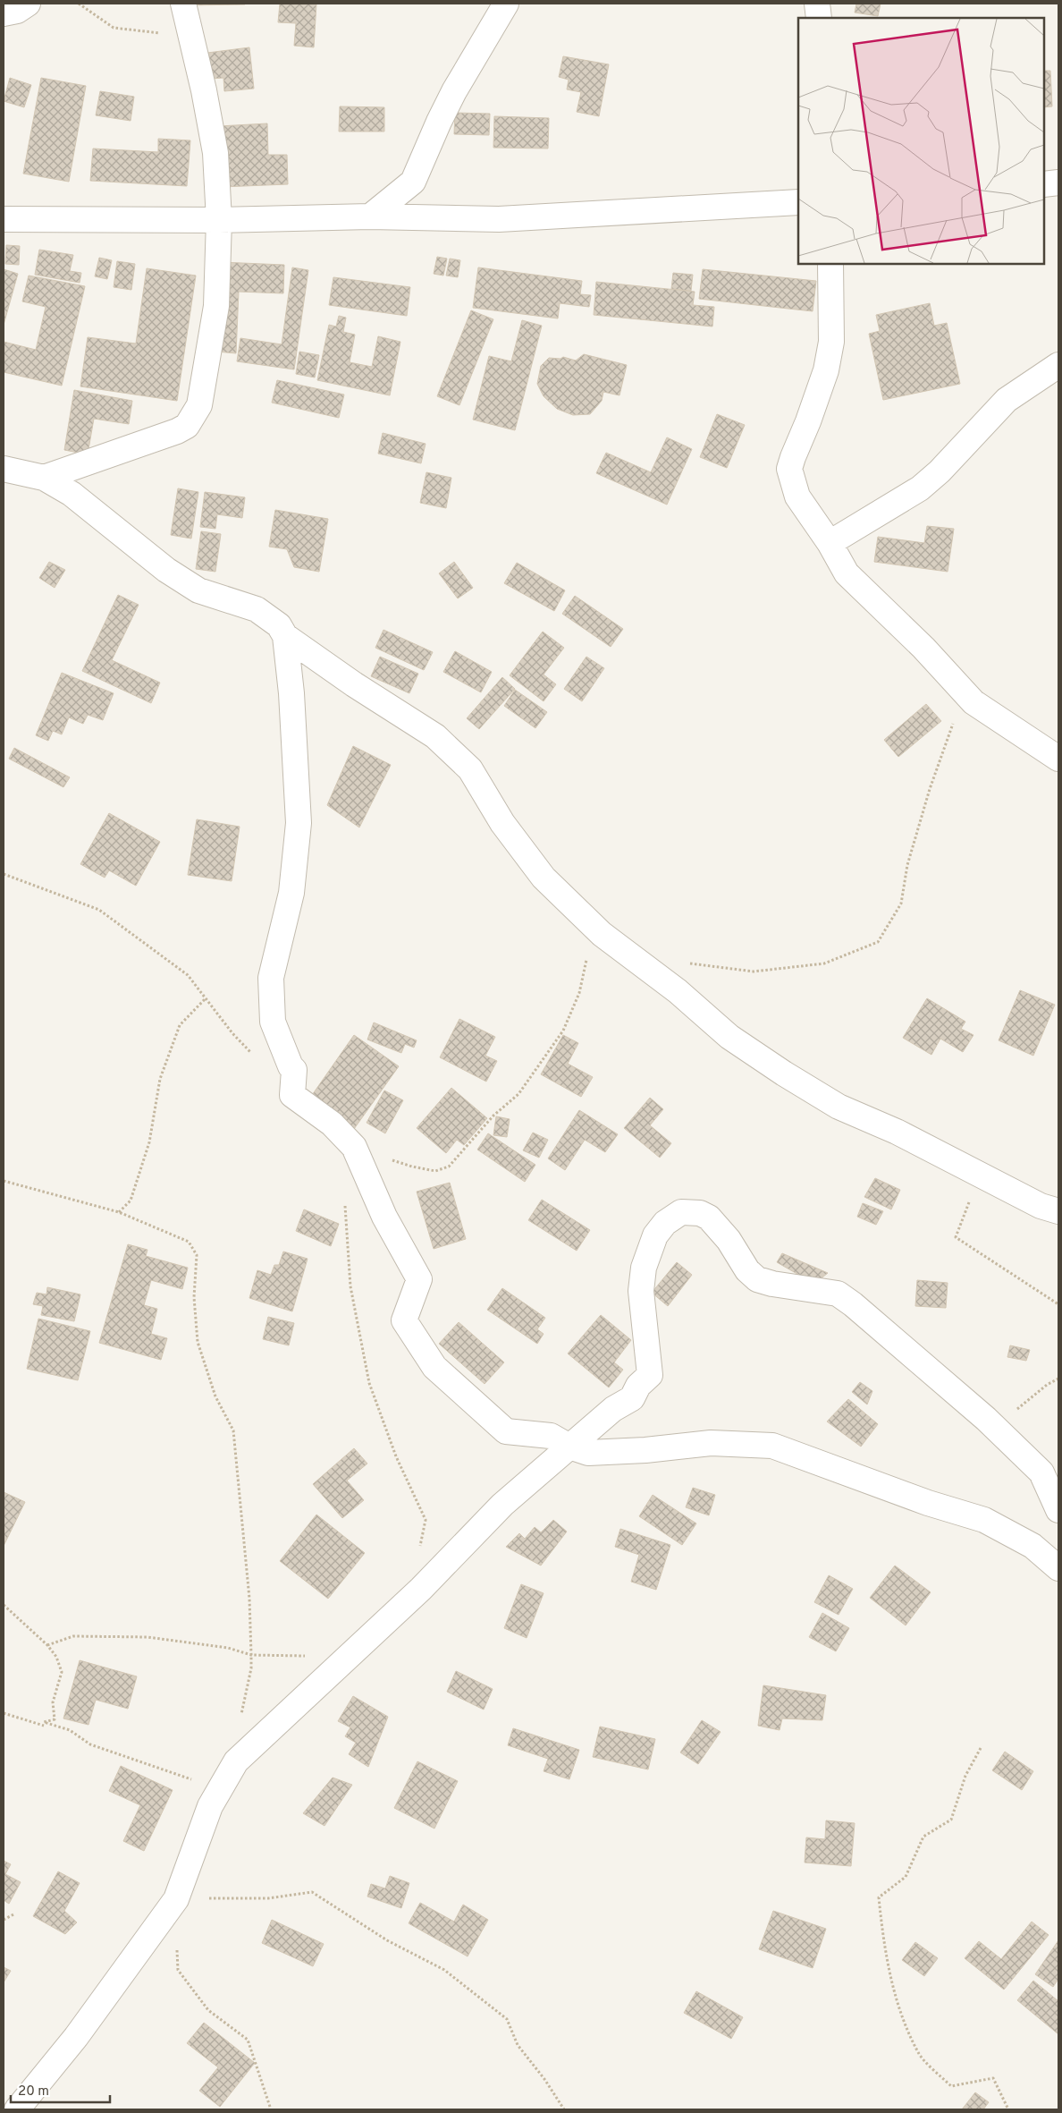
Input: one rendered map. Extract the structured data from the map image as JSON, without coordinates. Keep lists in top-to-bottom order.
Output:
{
  "scale_bar": "20 m"
}
